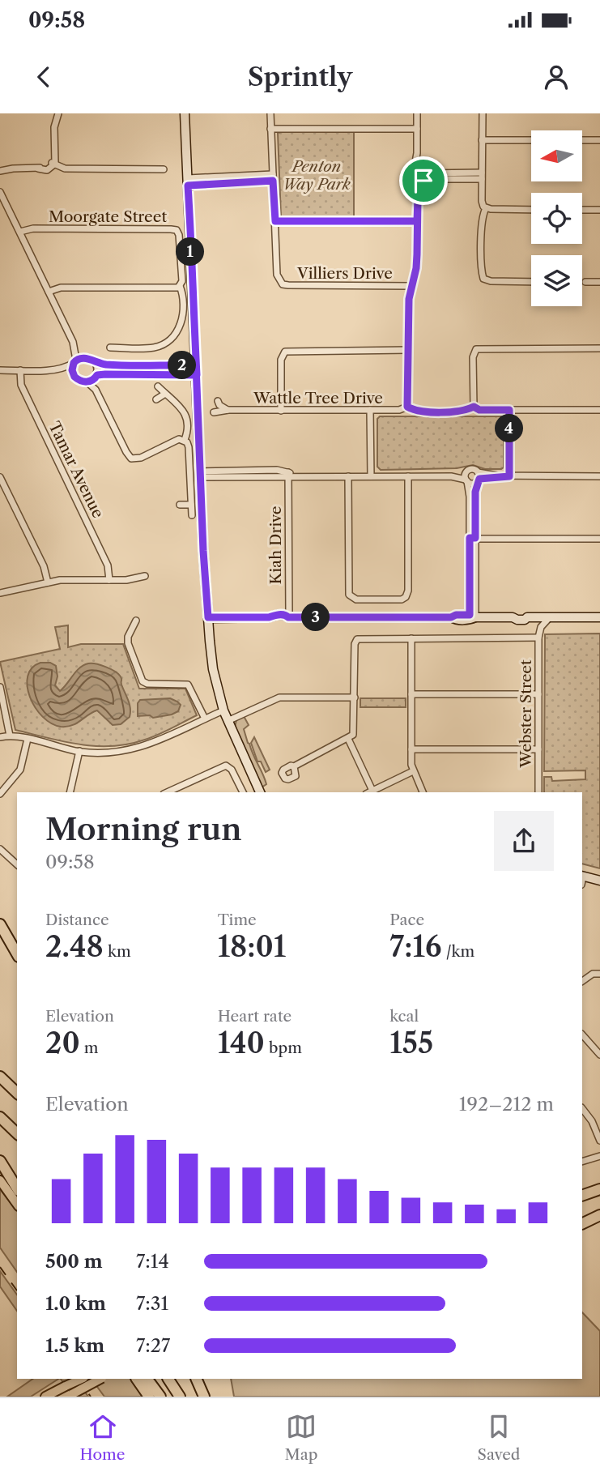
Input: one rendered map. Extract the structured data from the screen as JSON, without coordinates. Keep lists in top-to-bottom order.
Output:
{
  "streets": {
    "street": [
      "Moorgate Street",
      "Villiers Drive",
      "Wattle Tree Drive",
      "Tamar Avenue",
      "Kiah Drive",
      "Webster Street"
    ]
  },
  "parks": ["Penton Way Park"],
  "north": "left",
  "page": {
    "status": "09:58",
    "header": "Sprintly",
    "pins": [
      "1",
      "2",
      "4",
      "3"
    ],
    "heading": ["Morning run", "09:58"],
    "stats": [
      ["Distance", "2.48 km"],
      ["Time", "18:01"],
      ["Pace", "7:16 /km"],
      ["Elevation", "20 m"],
      ["Heart rate", "140 bpm"],
      ["kcal", "155"]
    ],
    "chart": ["Elevation", "192–212 m"],
    "list": [
      {
        "name": "500 m",
        "note": "7:14"
      },
      {
        "name": "1.0 km",
        "note": "7:31"
      },
      {
        "name": "1.5 km",
        "note": "7:27"
      }
    ],
    "tabs": ["Home", "Map", "Saved"]
  }
}
